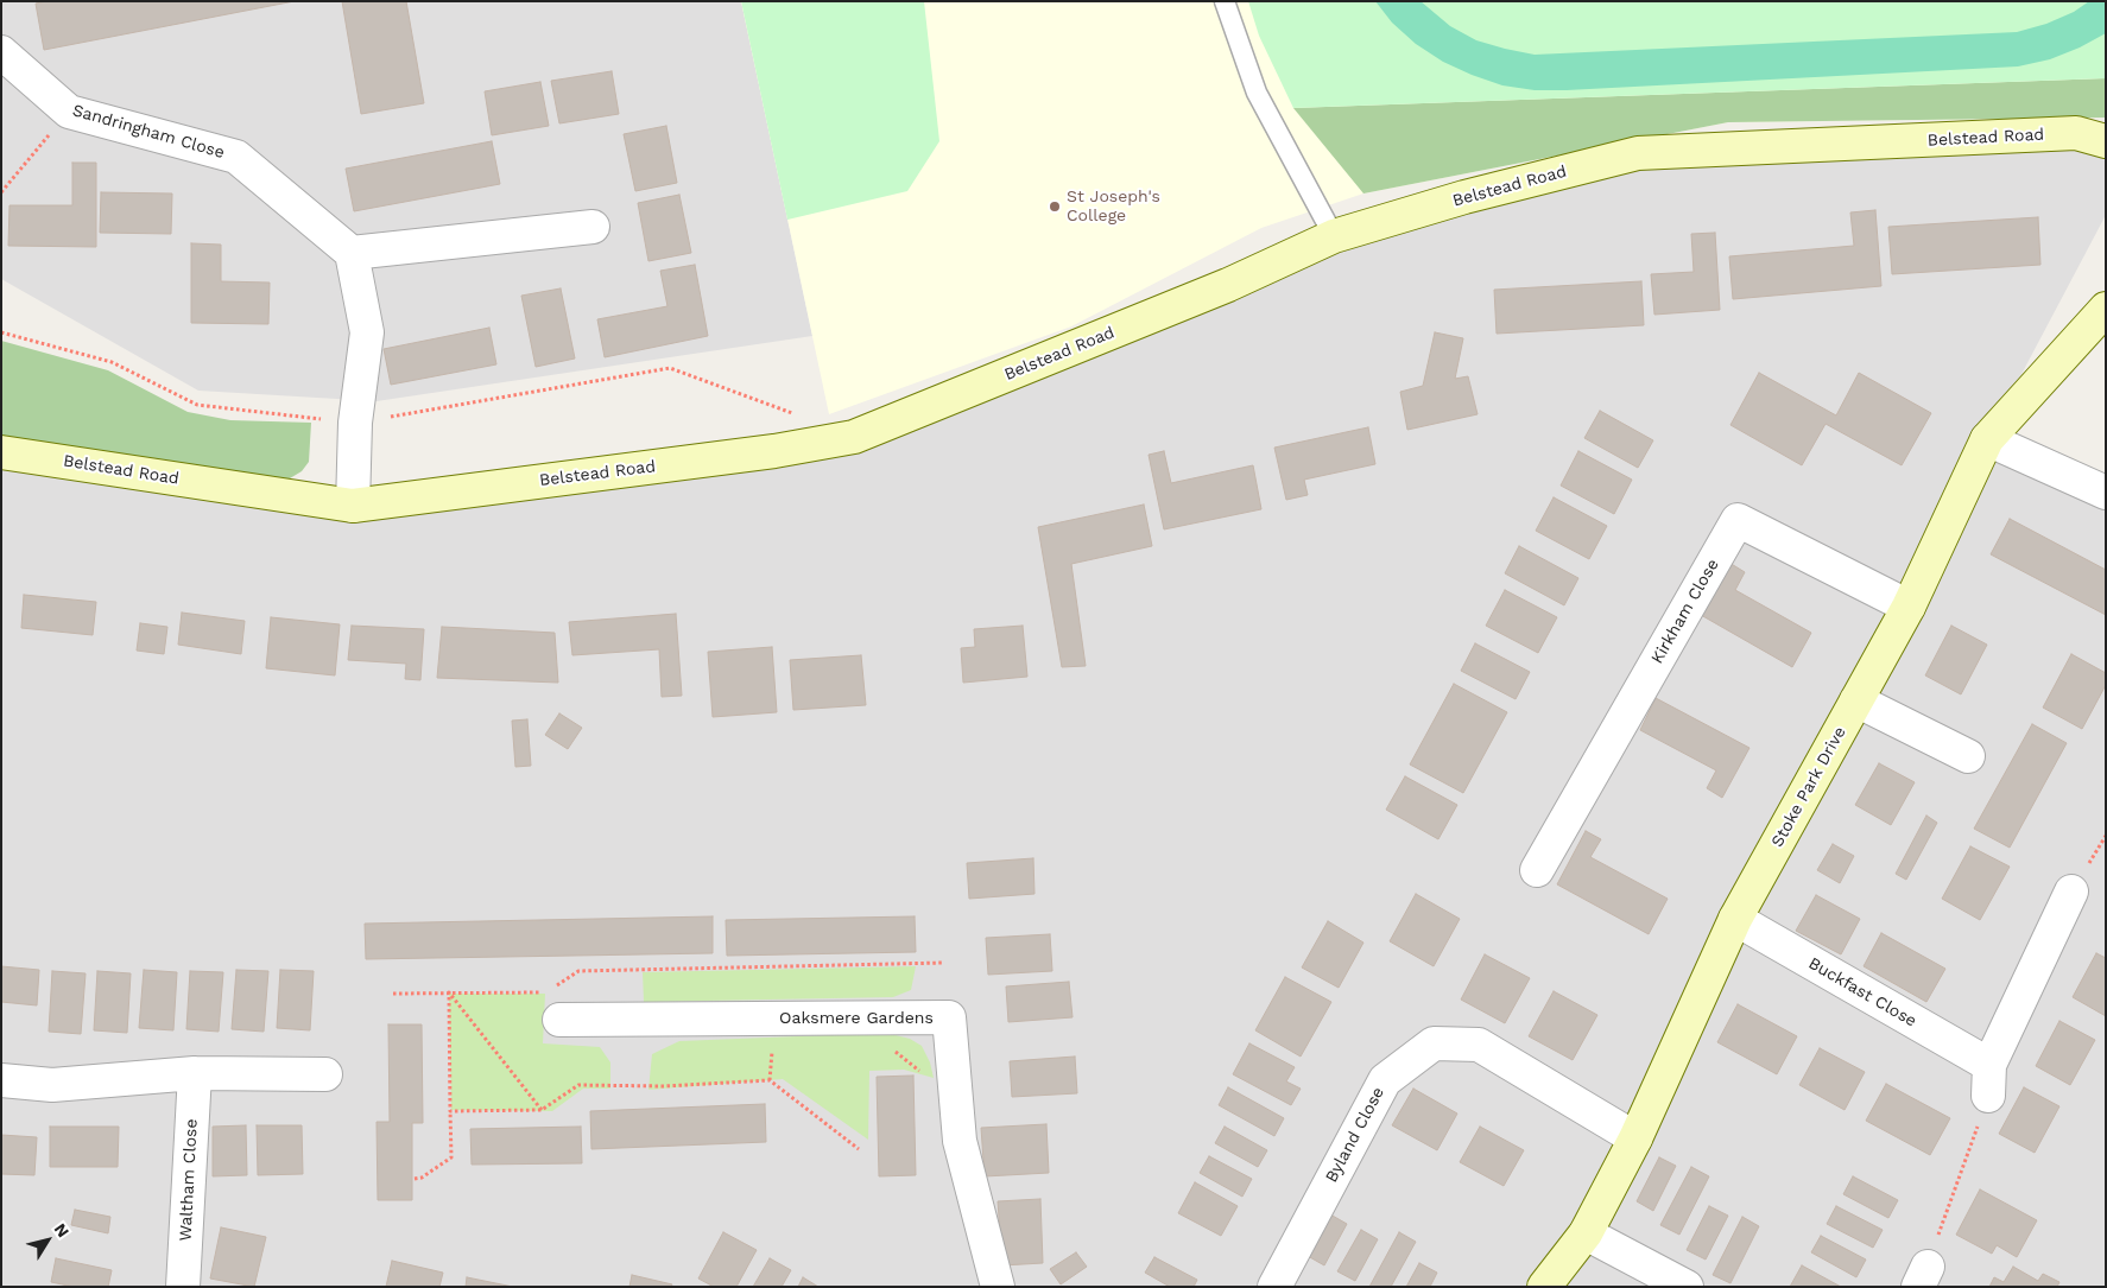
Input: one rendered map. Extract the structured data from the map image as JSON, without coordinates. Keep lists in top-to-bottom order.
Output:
{
  "streets": {
    "street": [
      "Sandringham Close",
      "Belstead Road",
      "Kirkham Close",
      "Stoke Park Drive",
      "Buckfast Close",
      "Oaksmere Gardens",
      "Byland Close",
      "Waltham Close"
    ]
  },
  "crossings": [
    ["Kirkham Close", "Stoke Park Drive"],
    ["Stoke Park Drive", "Buckfast Close"],
    ["Stoke Park Drive", "Byland Close"]
  ],
  "places": ["St Joseph's College"],
  "north": "top right"
}
